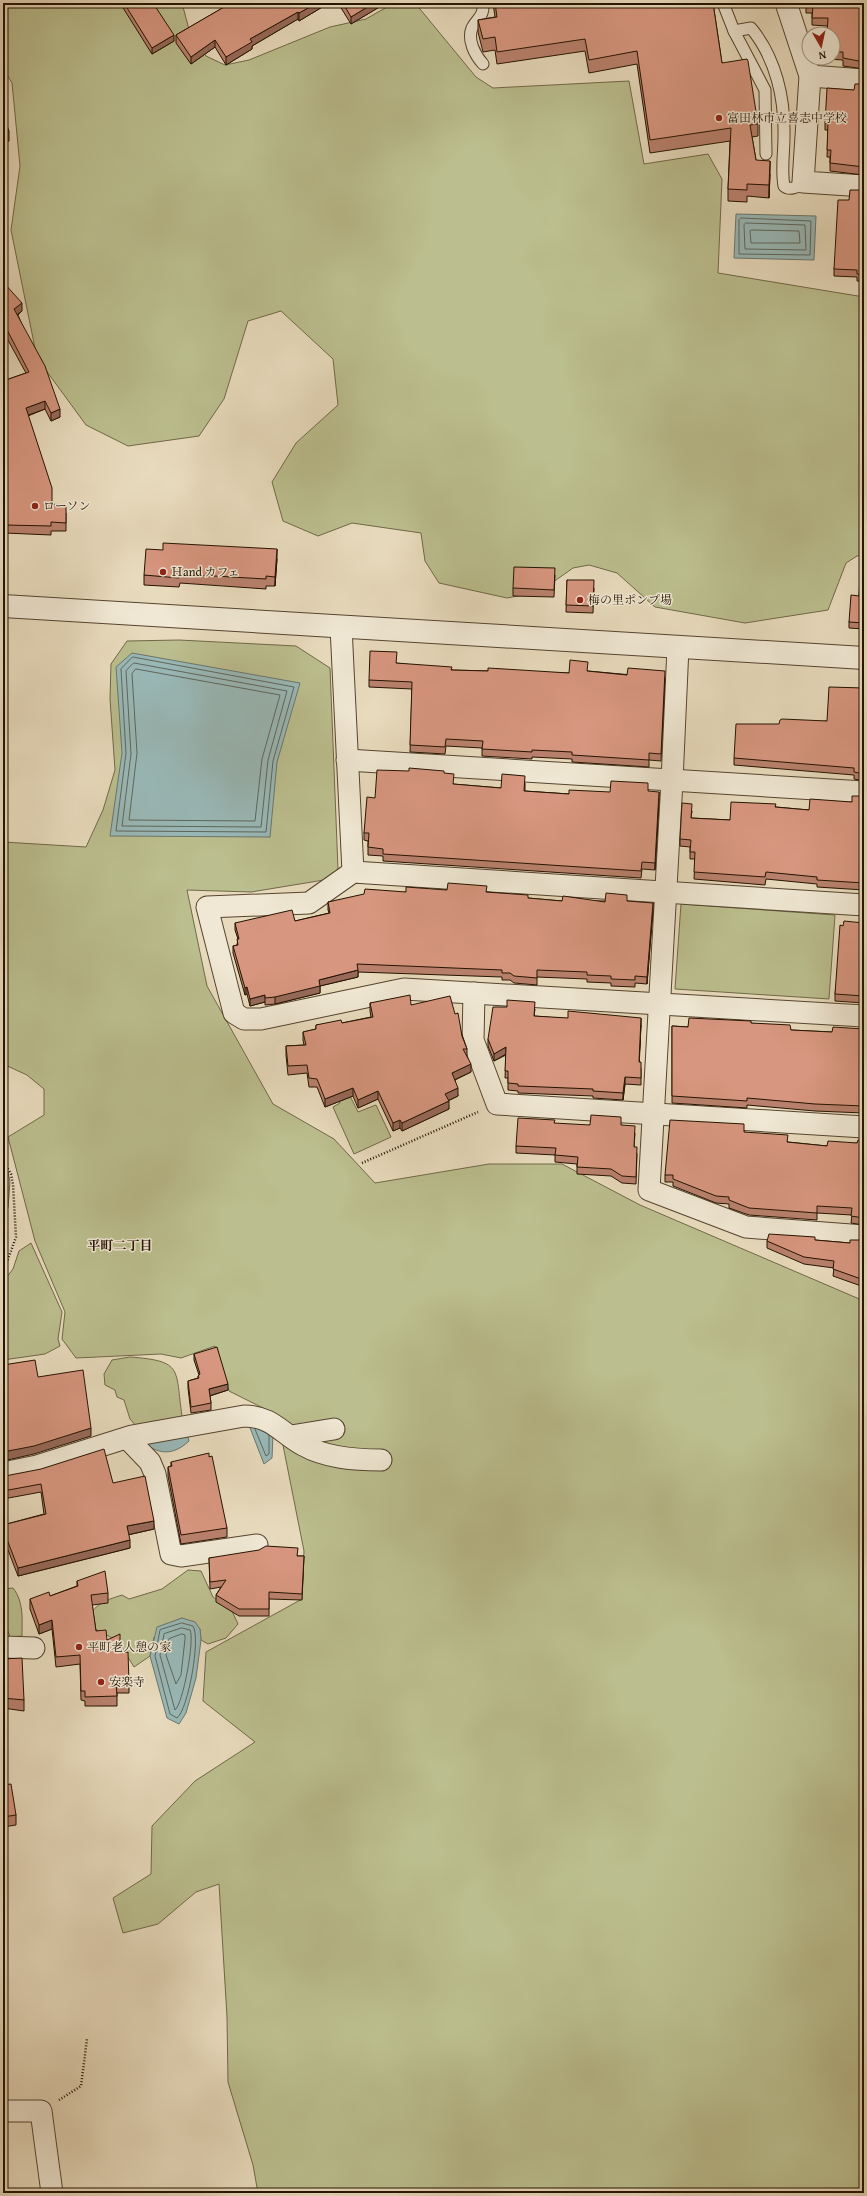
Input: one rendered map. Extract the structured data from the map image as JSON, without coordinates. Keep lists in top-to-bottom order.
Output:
{
  "districts": ["平町二丁目"],
  "places": [
    "富田林市立喜志中学校",
    "ローソン",
    "Ｈand カフェ",
    "梅の里ポンプ場",
    "平町老人憩の家",
    "安楽寺"
  ],
  "north": "bottom"
}
